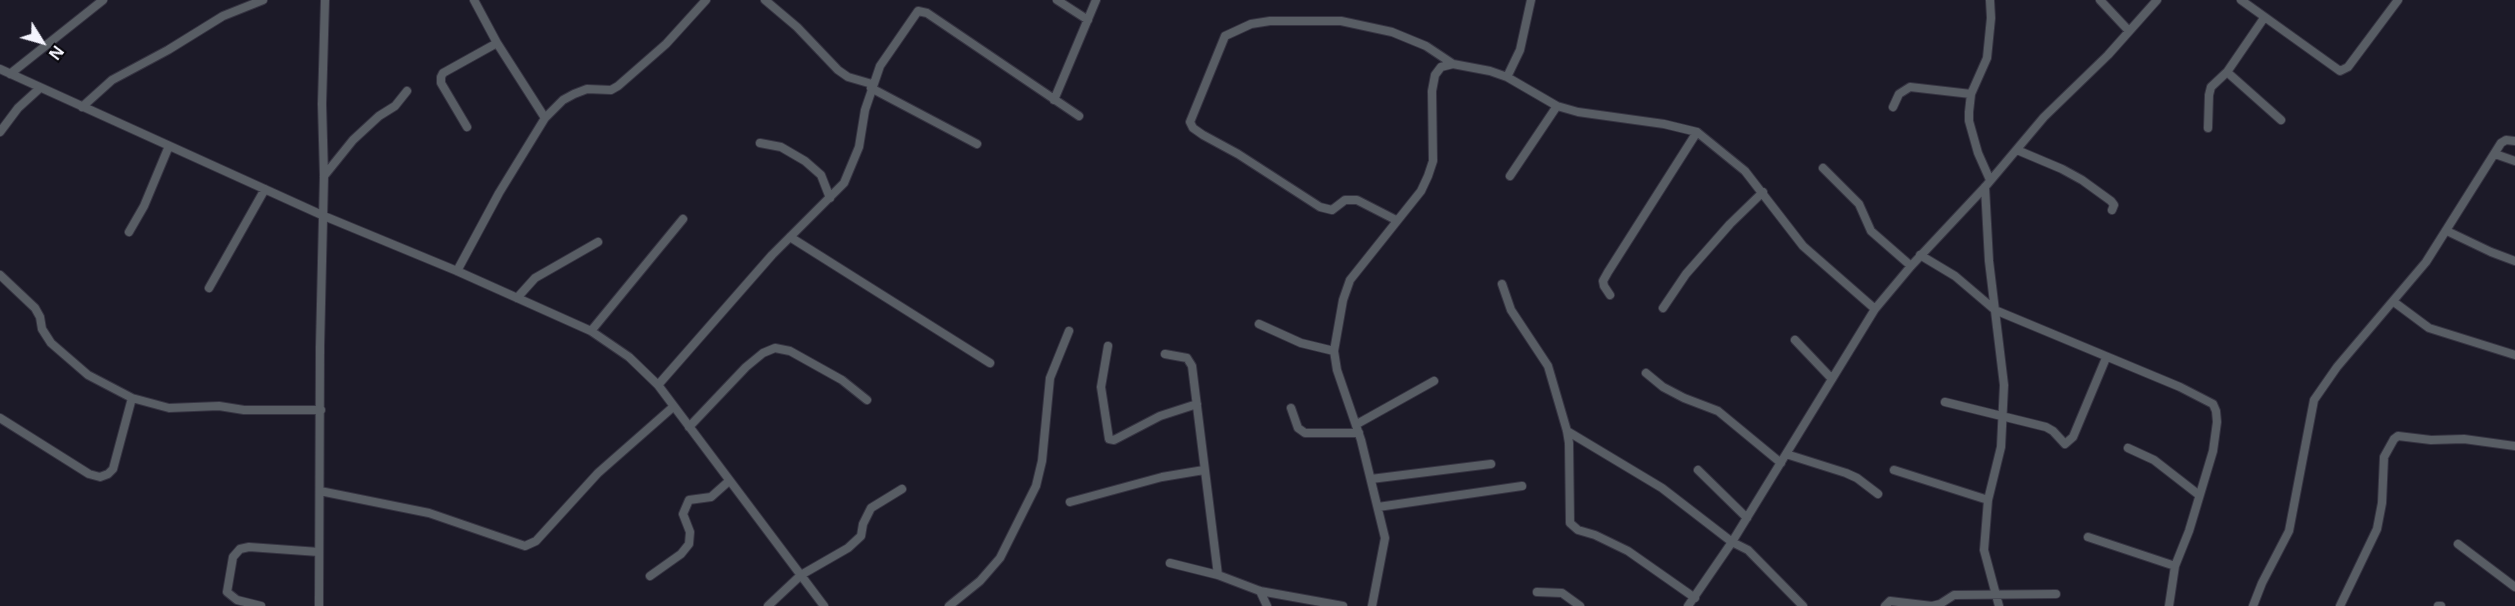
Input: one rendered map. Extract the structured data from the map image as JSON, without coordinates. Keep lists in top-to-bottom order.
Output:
{
  "north": "bottom right"
}
